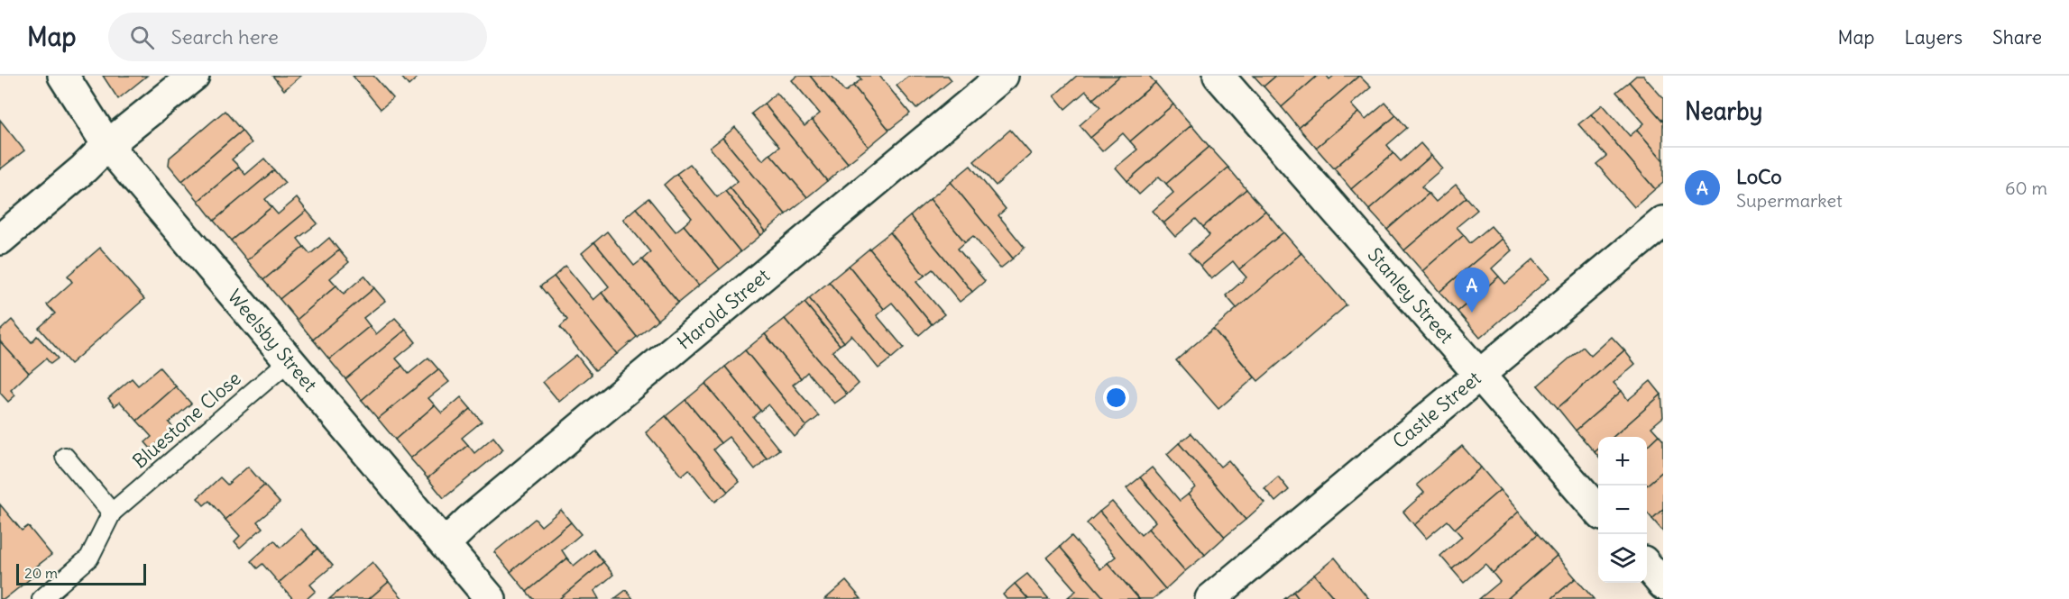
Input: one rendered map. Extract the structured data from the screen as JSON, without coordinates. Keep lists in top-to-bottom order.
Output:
{
  "streets": {
    "street": [
      "Stanley Street",
      "Harold Street",
      "Weelsby Street",
      "Castle Street"
    ],
    "lane": ["Bluestone Close"]
  },
  "crossings": [
    ["Stanley Street", "Castle Street"],
    ["Harold Street", "Weelsby Street"],
    ["Weelsby Street", "Bluestone Close"]
  ],
  "scale_bar": "20 m",
  "page": {
    "header": "Map",
    "search": "Search here",
    "nav": ["Map", "Layers", "Share"],
    "heading": "Nearby",
    "list": [
      {
        "mark": "A",
        "name": "LoCo",
        "note": "Supermarket",
        "value": "60 m"
      }
    ],
    "pins": "A",
    "map_buttons": ["+", "−"],
    "scale": "20 m"
  }
}
